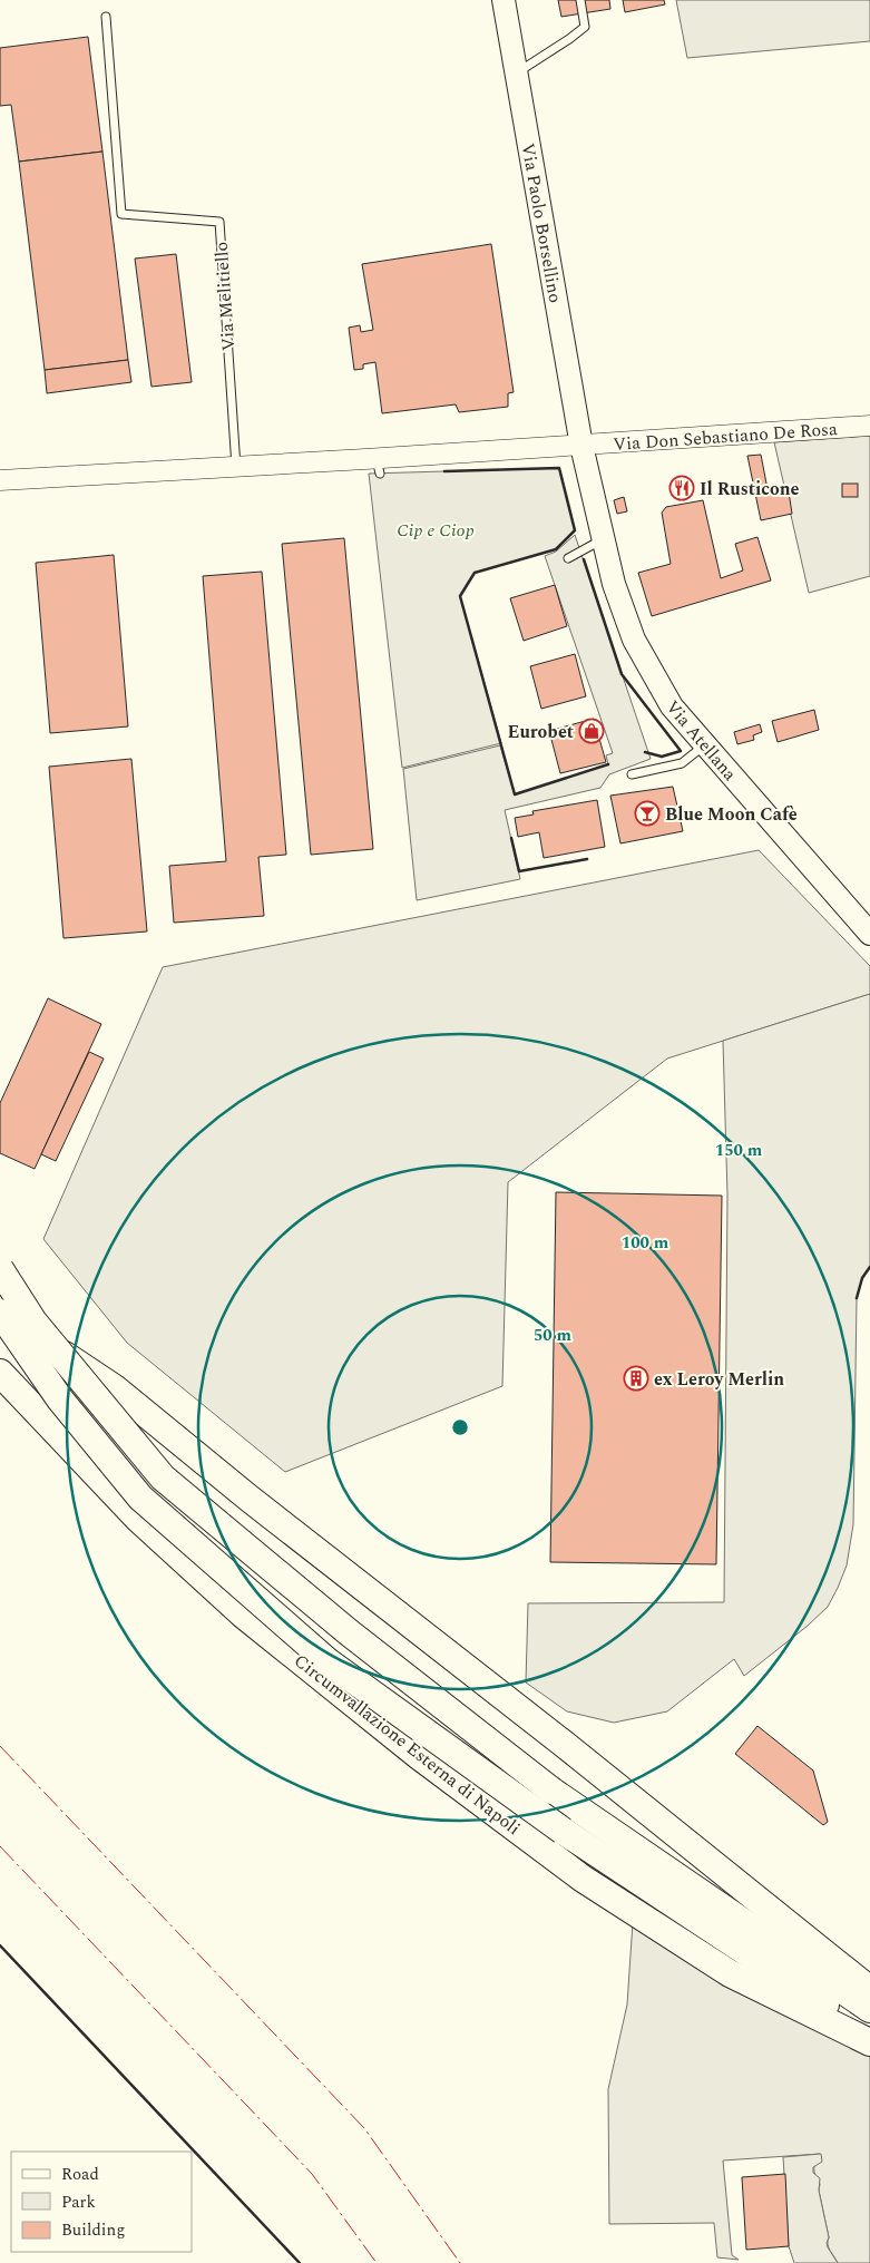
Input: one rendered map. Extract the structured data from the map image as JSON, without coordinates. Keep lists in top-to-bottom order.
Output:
{
  "streets": {
    "highway": ["Circumvallazione Esterna di Napoli"],
    "main road": ["Via Paolo Borsellino", "Via Atellana"],
    "street": ["Via Don Sebastiano De Rosa"],
    "lane": ["Via Melitiello"]
  },
  "crossings": [
    ["Via Paolo Borsellino", "Via Don Sebastiano De Rosa"],
    ["Via Paolo Borsellino", "Via Atellana"],
    ["Via Don Sebastiano De Rosa", "Via Atellana"]
  ],
  "parks": ["Cip e Ciop"],
  "places": {
    "restaurant": ["Il Rusticone"],
    "shop": ["Eurobet"],
    "bar": ["Blue Moon Cafè"],
    "building": ["ex Leroy Merlin"]
  },
  "legend": ["Road", "Park", "Building"],
  "rings": ["150 m", "100 m", "50 m"]
}
